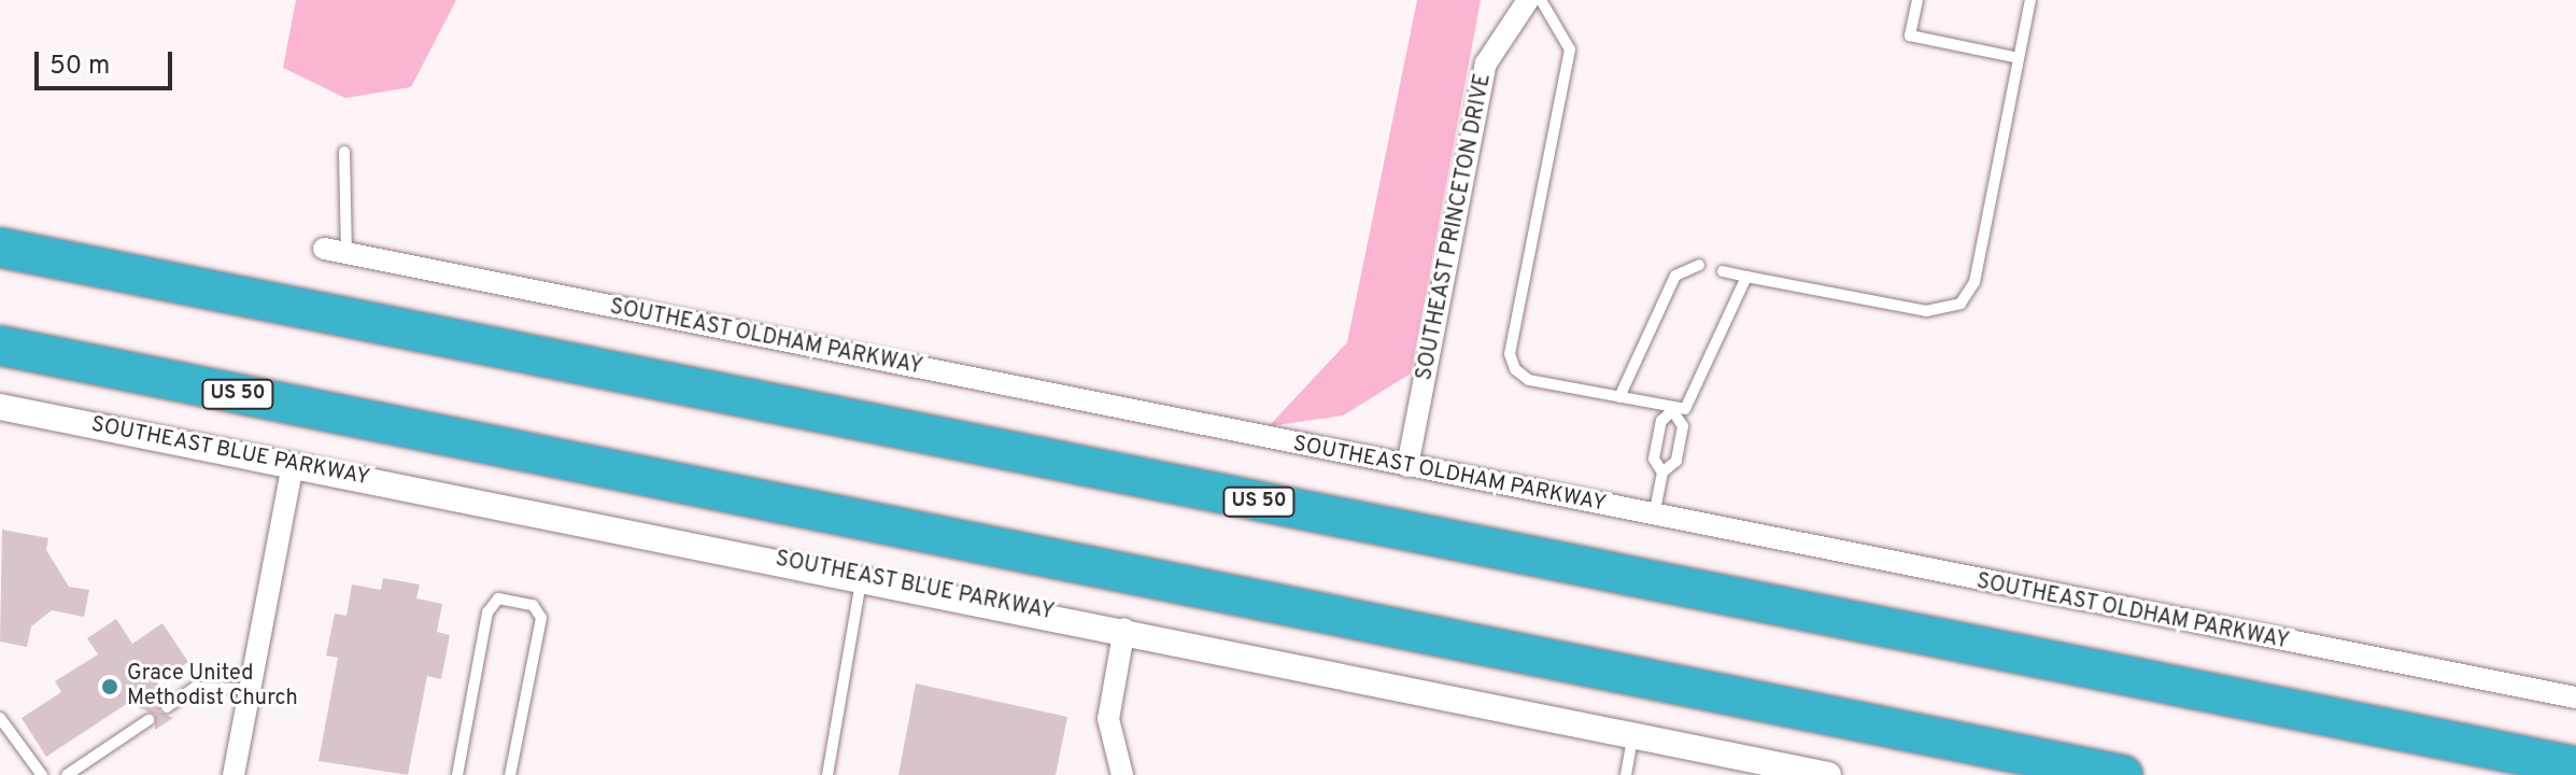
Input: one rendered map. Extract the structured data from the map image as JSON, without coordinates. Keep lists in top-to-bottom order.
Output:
{
  "streets": {
    "highway": ["US 50"],
    "street": ["SOUTHEAST PRINCETON DRIVE", "SOUTHEAST OLDHAM PARKWAY", "SOUTHEAST BLUE PARKWAY"]
  },
  "crossings": [
    ["SOUTHEAST PRINCETON DRIVE", "SOUTHEAST OLDHAM PARKWAY"]
  ],
  "places": ["Grace United Methodist Church"],
  "scale_bar": "50 m"
}
